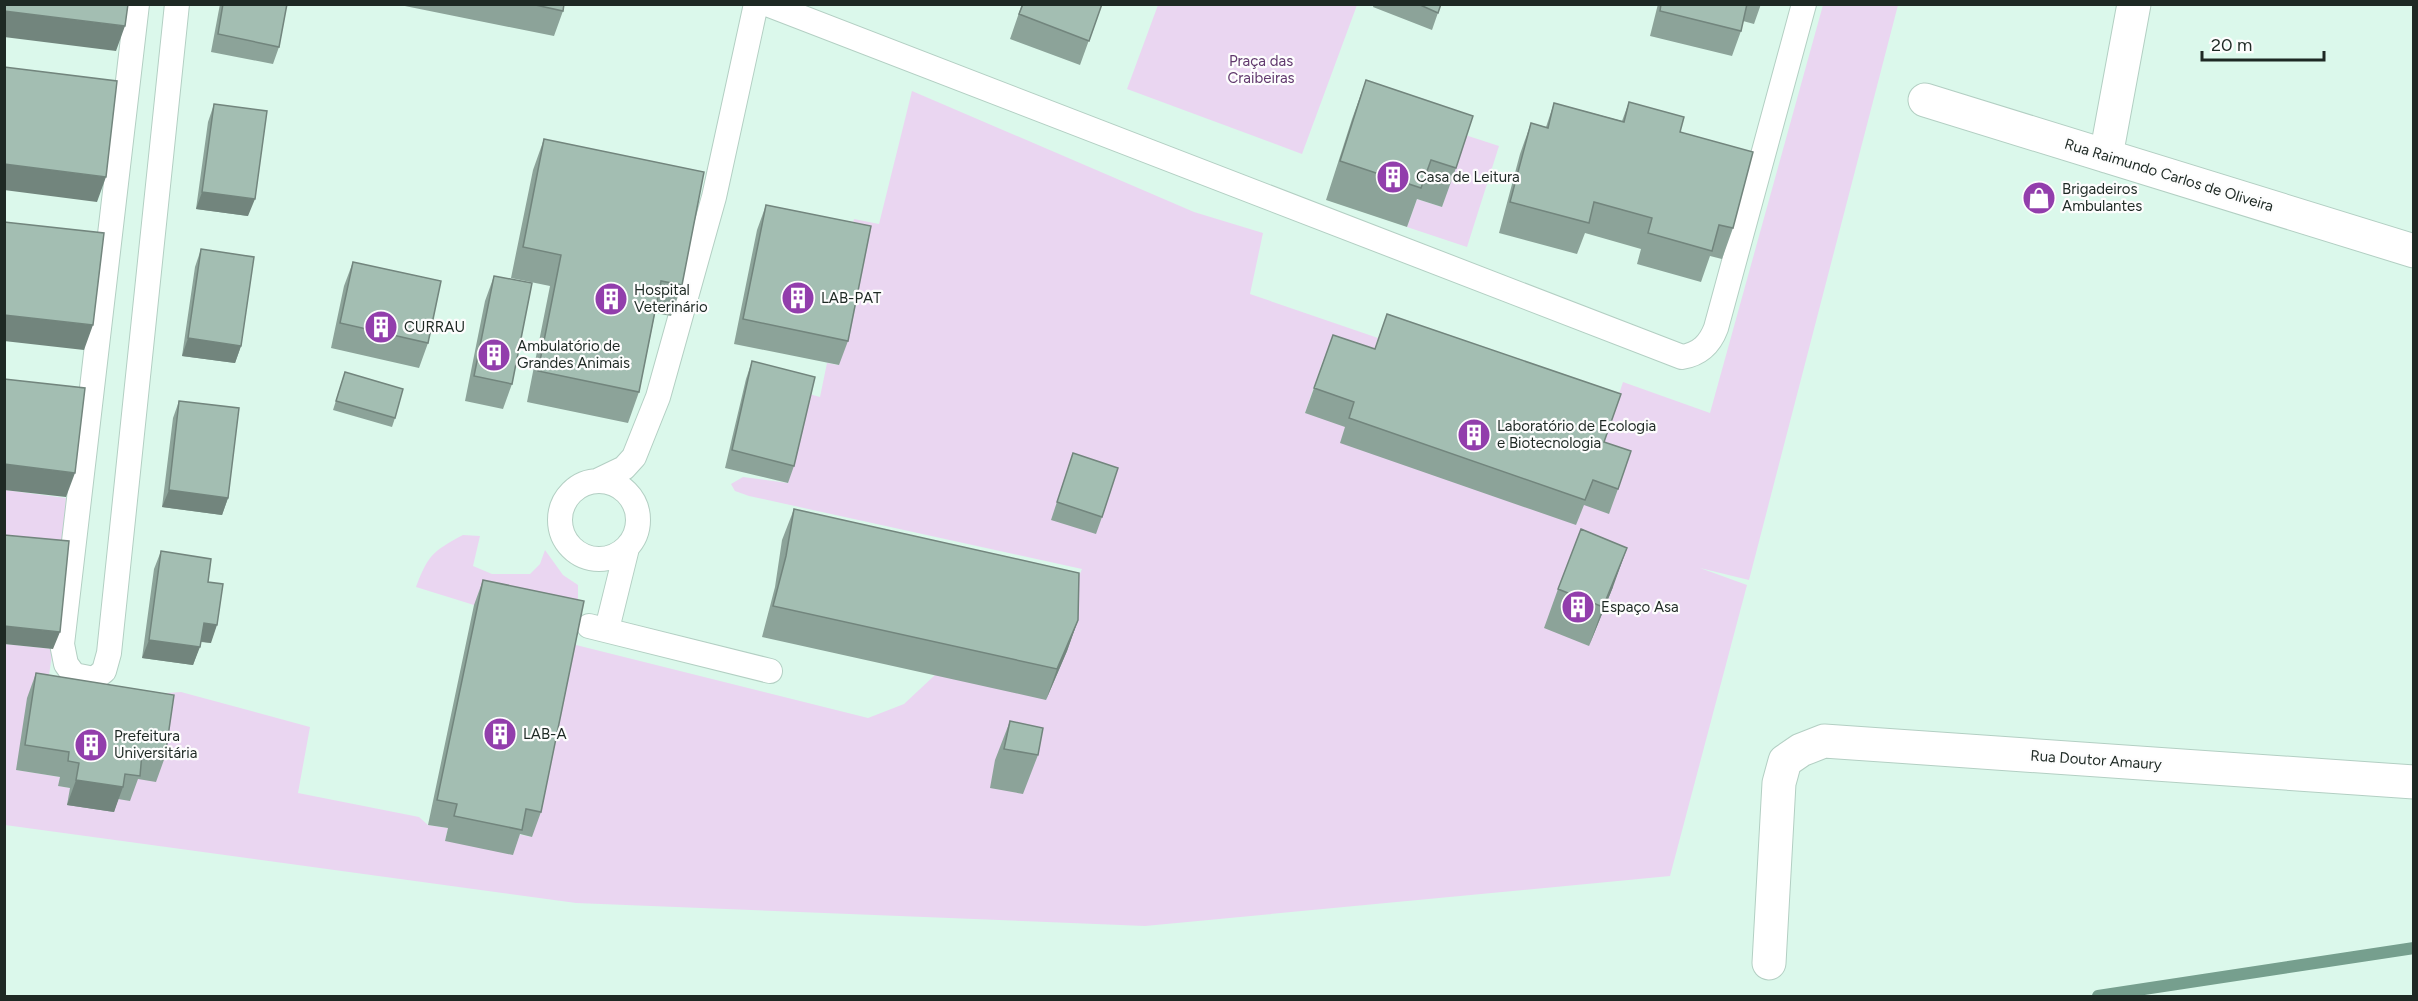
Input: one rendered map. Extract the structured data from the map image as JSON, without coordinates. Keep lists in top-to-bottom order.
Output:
{
  "streets": {
    "street": ["Rua Raimundo Carlos de Oliveira", "Rua Doutor Amaury"]
  },
  "parks": ["Praça das Craibeiras"],
  "places": {
    "building": [
      "Casa de Leitura",
      "LAB-PAT",
      "Hospital Veterinário",
      "CURRAU",
      "Ambulatório de Grandes Animais",
      "Laboratório de Ecologia e Biotecnologia",
      "Espaço Asa",
      "LAB-A",
      "Prefeitura Universitária"
    ],
    "shop": ["Brigadeiros Ambulantes"]
  },
  "scale_bar": "20 m"
}
